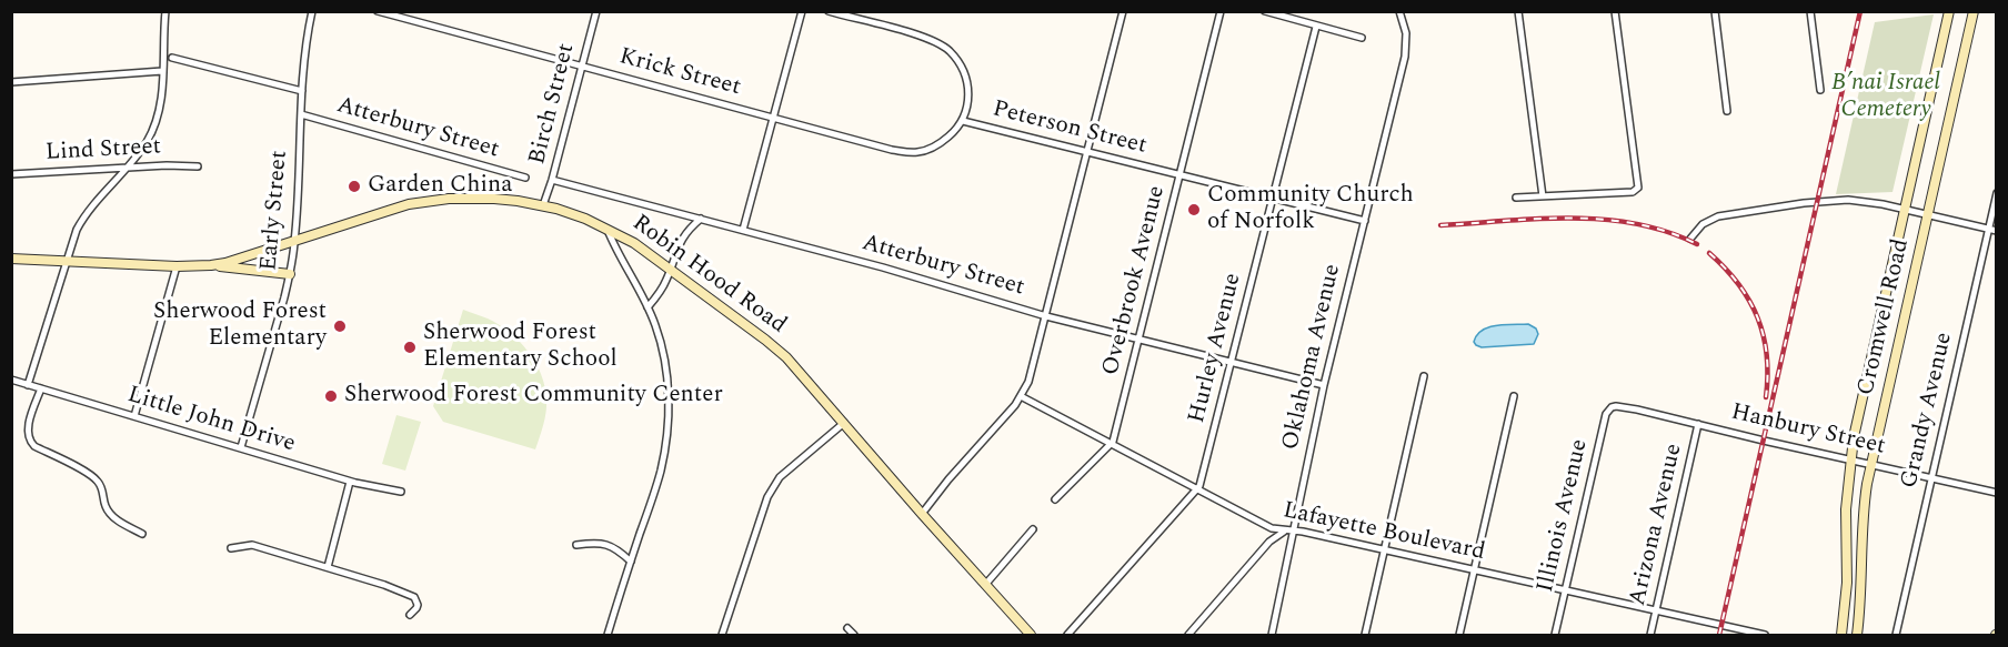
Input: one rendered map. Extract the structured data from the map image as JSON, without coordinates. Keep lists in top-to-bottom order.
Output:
{
  "streets": {
    "street": [
      "Krick Street",
      "Birch Street",
      "Atterbury Street",
      "Peterson Street",
      "Lind Street",
      "Early Street",
      "Robin Hood Road",
      "Overbrook Avenue",
      "Cromwell Road",
      "Hurley Avenue",
      "Oklahoma Avenue",
      "Grandy Avenue",
      "Little John Drive",
      "Hanbury Street",
      "Illinois Avenue",
      "Arizona Avenue",
      "Lafayette Boulevard"
    ]
  },
  "crossings": [
    ["Krick Street", "Birch Street"],
    ["Krick Street", "Peterson Street"],
    ["Birch Street", "Atterbury Street"],
    ["Birch Street", "Robin Hood Road"],
    ["Atterbury Street", "Early Street"],
    ["Atterbury Street", "Overbrook Avenue"],
    ["Atterbury Street", "Hurley Avenue"],
    ["Atterbury Street", "Oklahoma Avenue"],
    ["Peterson Street", "Overbrook Avenue"],
    ["Peterson Street", "Hurley Avenue"],
    ["Peterson Street", "Oklahoma Avenue"],
    ["Early Street", "Robin Hood Road"],
    ["Early Street", "Little John Drive"],
    ["Overbrook Avenue", "Lafayette Boulevard"],
    ["Cromwell Road", "Hanbury Street"],
    ["Hurley Avenue", "Lafayette Boulevard"],
    ["Oklahoma Avenue", "Lafayette Boulevard"],
    ["Grandy Avenue", "Hanbury Street"],
    ["Hanbury Street", "Illinois Avenue"],
    ["Hanbury Street", "Arizona Avenue"],
    ["Illinois Avenue", "Lafayette Boulevard"],
    ["Arizona Avenue", "Lafayette Boulevard"]
  ],
  "parks": ["B’nai Israel Cemetery"],
  "places": [
    "Garden China",
    "Community Church of Norfolk",
    "Sherwood Forest Elementary",
    "Sherwood Forest Elementary School",
    "Sherwood Forest Community Center"
  ]
}
